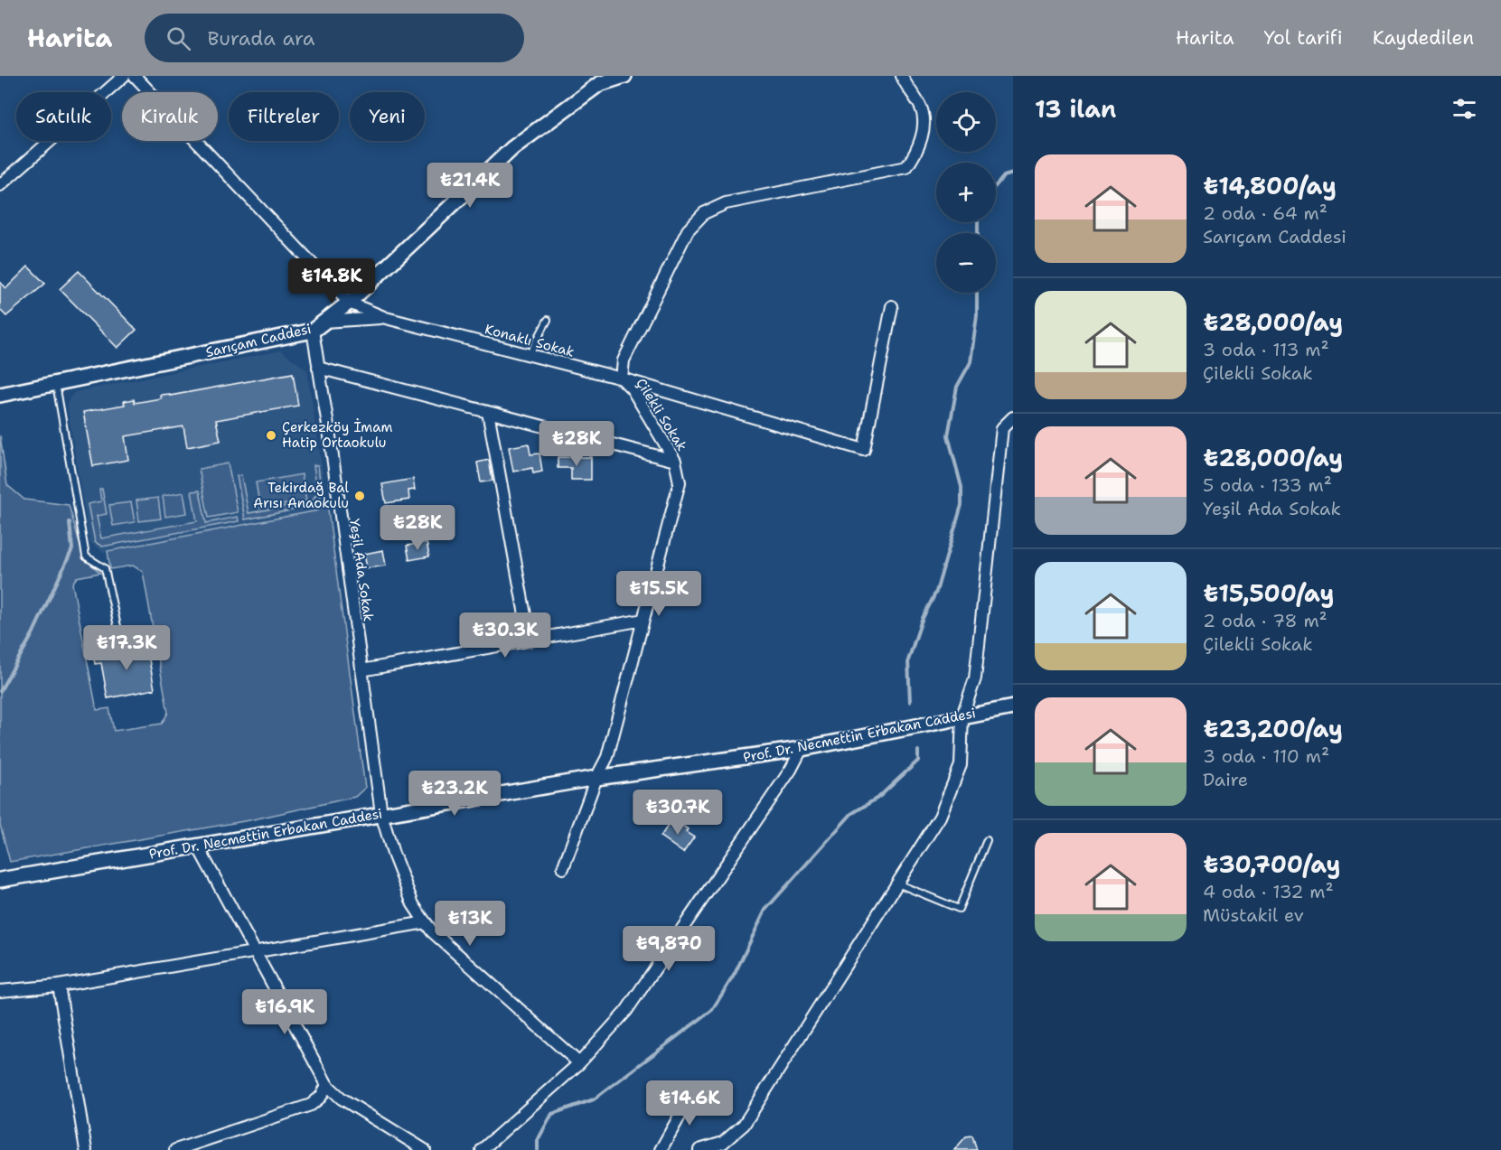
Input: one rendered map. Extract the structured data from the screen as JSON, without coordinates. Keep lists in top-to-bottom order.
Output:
{
  "streets": {
    "street": [
      "Sarıçam Caddesi",
      "Konaklı Sokak",
      "Çilekli Sokak",
      "Yeşil Ada Sokak",
      "Prof. Dr. Necmettin Erbakan Caddesi"
    ]
  },
  "crossings": [
    ["Sarıçam Caddesi", "Konaklı Sokak"],
    ["Sarıçam Caddesi", "Yeşil Ada Sokak"],
    ["Konaklı Sokak", "Çilekli Sokak"],
    ["Çilekli Sokak", "Prof. Dr. Necmettin Erbakan Caddesi"],
    ["Yeşil Ada Sokak", "Prof. Dr. Necmettin Erbakan Caddesi"]
  ],
  "places": ["Çerkezköy İmam Hatip Ortaokulu", "Tekirdağ Bal Arısı Anaokulu"],
  "page": {
    "header": "Harita",
    "search": "Burada ara",
    "nav": ["Harita", "Yol tarifi", "Kaydedilen"],
    "heading": "13 ilan",
    "map_buttons": ["+", "−"],
    "chip": [
      "Satılık",
      "Kiralık",
      "Filtreler",
      "Yeni"
    ],
    "list": [
      {
        "name": "₺14,800/ay",
        "note": "2 oda · 64 m² · Sarıçam Caddesi"
      },
      {
        "name": "₺28,000/ay",
        "note": "3 oda · 113 m² · Çilekli Sokak"
      },
      {
        "name": "₺28,000/ay",
        "note": "5 oda · 133 m² · Yeşil Ada Sokak"
      },
      {
        "name": "₺15,500/ay",
        "note": "2 oda · 78 m² · Çilekli Sokak"
      },
      {
        "name": "₺23,200/ay",
        "note": "3 oda · 110 m² · Daire"
      },
      {
        "name": "₺30,700/ay",
        "note": "4 oda · 132 m² · Müstakil ev"
      }
    ],
    "price": [
      "₺21.4K",
      "₺14.8K",
      "₺28K",
      "₺28K",
      "₺15.5K",
      "₺30.3K",
      "₺17.3K",
      "₺23.2K",
      "₺30.7K",
      "₺13K",
      "₺9,870",
      "₺16.9K",
      "₺14.6K"
    ]
  }
}
